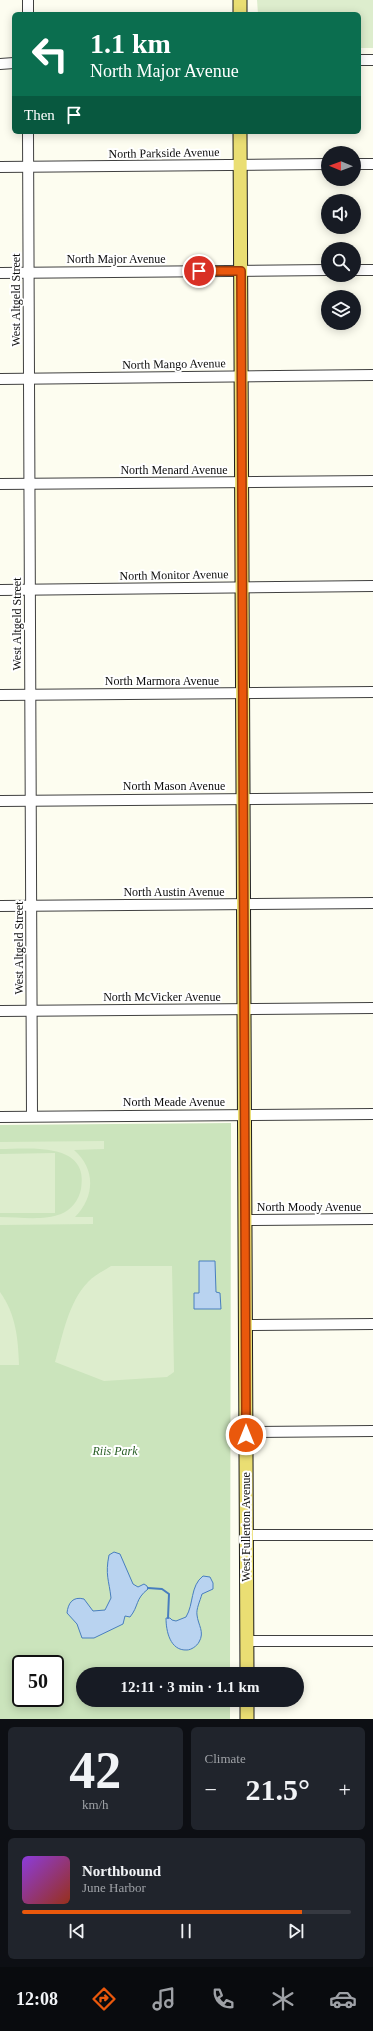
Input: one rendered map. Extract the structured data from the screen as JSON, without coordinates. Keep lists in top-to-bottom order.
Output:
{
  "streets": {
    "main road": ["West Fullerton Avenue"],
    "street": [
      "North Parkside Avenue",
      "North Major Avenue",
      "West Altgeld Street",
      "North Mango Avenue",
      "North Menard Avenue",
      "North Monitor Avenue",
      "North Marmora Avenue",
      "North Mason Avenue",
      "North Austin Avenue",
      "North McVicker Avenue",
      "North Meade Avenue",
      "North Moody Avenue"
    ]
  },
  "crossings": [
    ["North Parkside Avenue", "West Altgeld Street"],
    ["North Parkside Avenue", "West Fullerton Avenue"],
    ["North Major Avenue", "West Altgeld Street"],
    ["North Major Avenue", "West Fullerton Avenue"],
    ["West Altgeld Street", "North Mango Avenue"],
    ["West Altgeld Street", "North Menard Avenue"],
    ["West Altgeld Street", "North Monitor Avenue"],
    ["West Altgeld Street", "North Marmora Avenue"],
    ["West Altgeld Street", "North Mason Avenue"],
    ["West Altgeld Street", "North Austin Avenue"],
    ["West Altgeld Street", "North McVicker Avenue"],
    ["West Altgeld Street", "North Meade Avenue"],
    ["North Mango Avenue", "West Fullerton Avenue"],
    ["North Menard Avenue", "West Fullerton Avenue"],
    ["North Monitor Avenue", "West Fullerton Avenue"],
    ["North Marmora Avenue", "West Fullerton Avenue"],
    ["North Mason Avenue", "West Fullerton Avenue"],
    ["North Austin Avenue", "West Fullerton Avenue"],
    ["North McVicker Avenue", "West Fullerton Avenue"],
    ["North Meade Avenue", "West Fullerton Avenue"],
    ["North Moody Avenue", "West Fullerton Avenue"]
  ],
  "parks": ["Riis Park"],
  "north": "left",
  "page": {
    "turn": ["1.1 km", "North Major Avenue"],
    "then": "Then",
    "limit": "50",
    "trip": "12:11 · 3 min · 1.1 km",
    "tile": [
      ["42", "km/h"],
      "Climate"
    ],
    "heat": ["−", "21.5°", "+"],
    "song": ["Northbound", "June Harbor"],
    "tabs": "12:08"
  }
}
